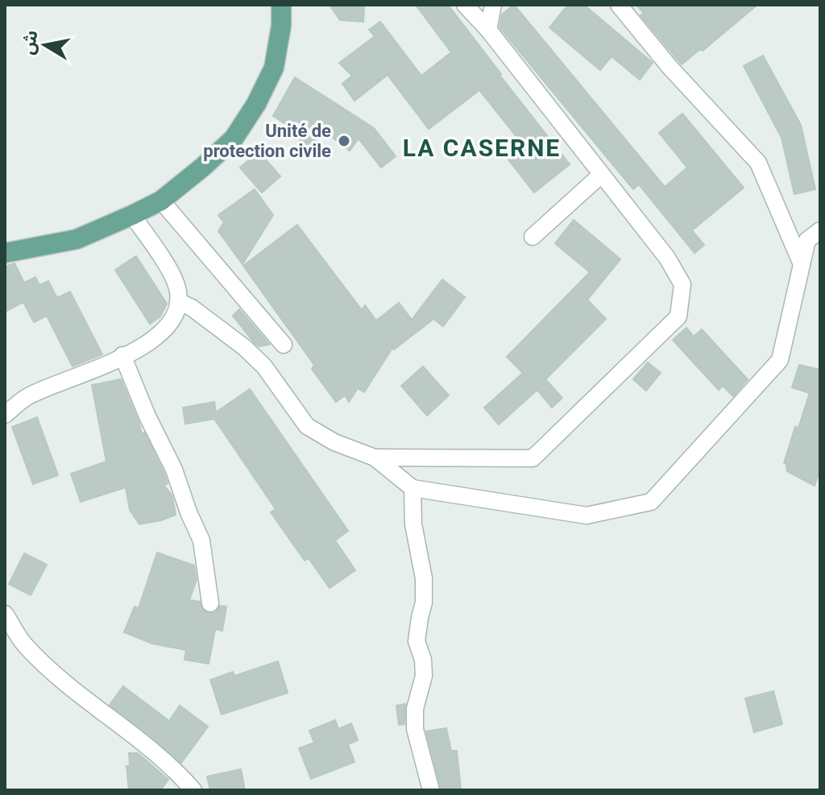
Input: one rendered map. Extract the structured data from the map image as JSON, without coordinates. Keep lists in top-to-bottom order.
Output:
{
  "districts": ["LA CASERNE"],
  "places": ["Unité de protection civile"],
  "north": "left"
}
